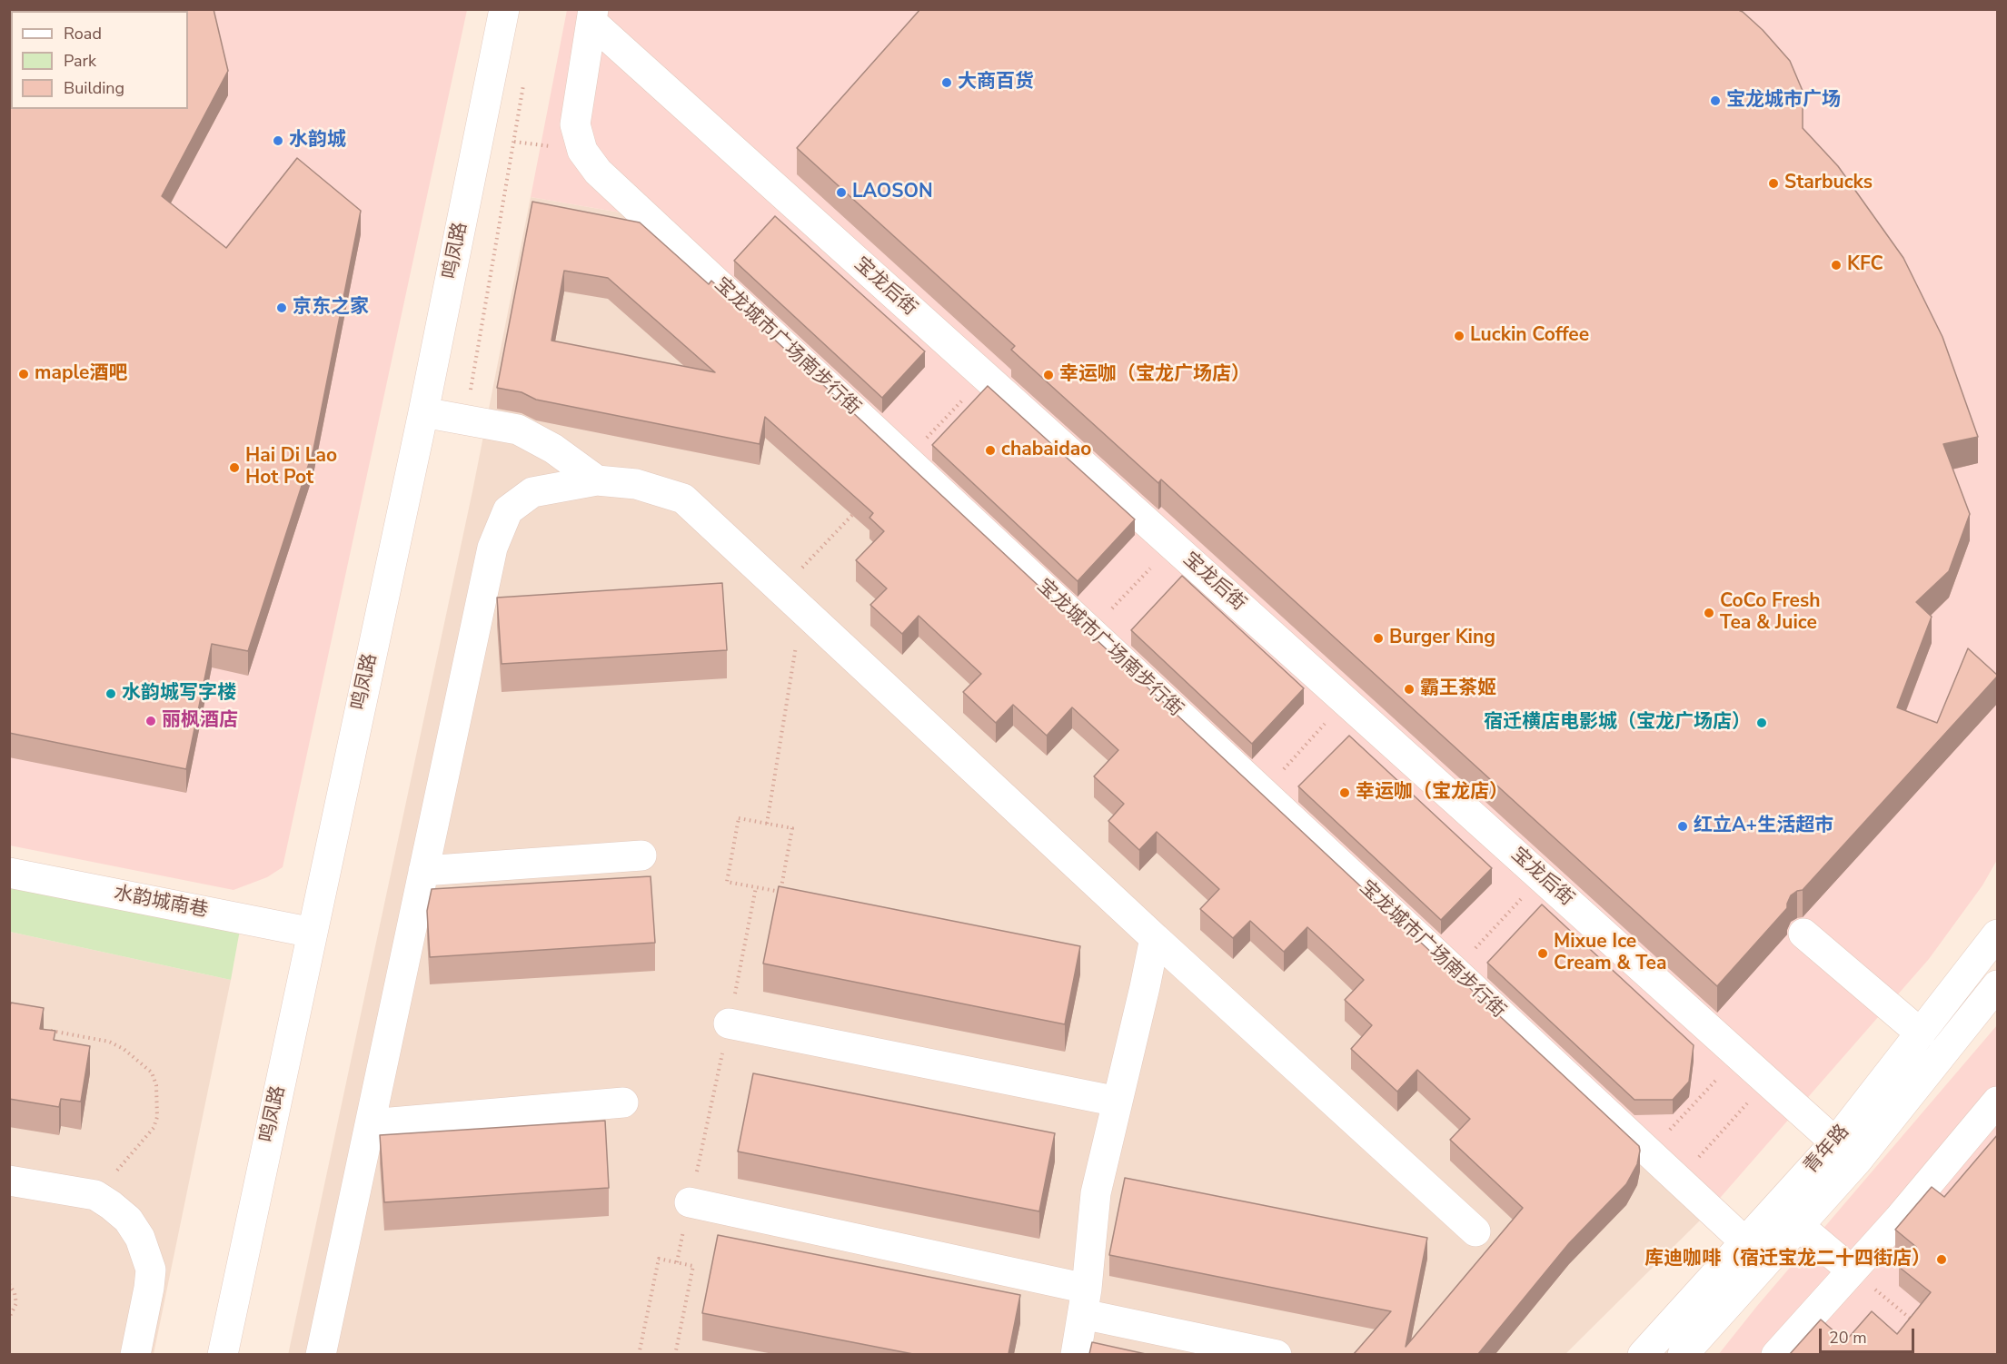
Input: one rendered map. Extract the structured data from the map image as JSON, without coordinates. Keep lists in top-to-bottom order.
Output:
{
  "streets": {
    "street": [
      "鸣凤路",
      "宝龙后街",
      "宝龙城市广场南步行街",
      "水韵城南巷",
      "青年路"
    ]
  },
  "crossings": [
    ["鸣凤路", "水韵城南巷"],
    ["宝龙后街", "宝龙城市广场南步行街"],
    ["宝龙后街", "青年路"],
    ["宝龙城市广场南步行街", "青年路"]
  ],
  "places": [
    "大商百货",
    "宝龙城市广场",
    "水韵城",
    "Starbucks",
    "LAOSON",
    "KFC",
    "京东之家",
    "Luckin Coffee",
    "maple酒吧",
    "幸运咖（宝龙广场店）",
    "chabaidao",
    "Hai Di Lao Hot Pot",
    "CoCo Fresh Tea & Juice",
    "Burger King",
    "霸王茶姬",
    "水韵城写字楼",
    "丽枫酒店",
    "宿迁横店电影城（宝龙广场店）",
    "幸运咖（宝龙店）",
    "红立A+生活超市",
    "Mixue Ice Cream & Tea",
    "库迪咖啡（宿迁宝龙二十四街店）"
  ],
  "legend": ["Road", "Park", "Building"],
  "scale_bar": "20 m"
}
